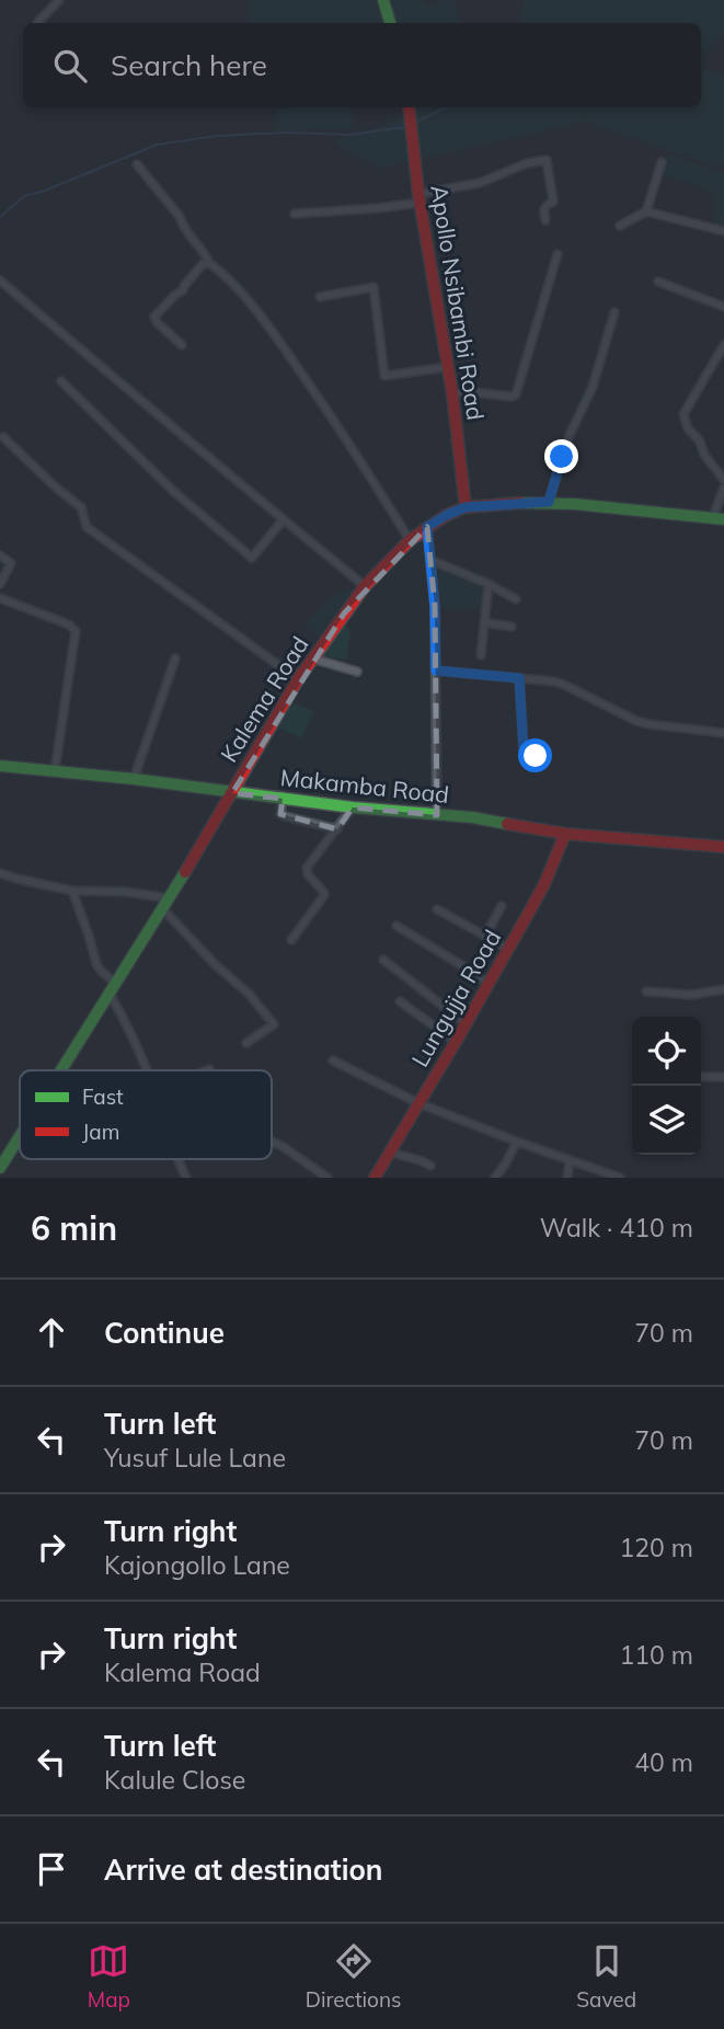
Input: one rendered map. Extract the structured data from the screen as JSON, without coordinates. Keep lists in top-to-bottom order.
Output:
{
  "streets": {
    "street": [
      "Apollo Nsibambi Road",
      "Kalema Road",
      "Makamba Road",
      "Lungujja Road"
    ]
  },
  "crossings": [
    ["Apollo Nsibambi Road", "Kalema Road"],
    ["Kalema Road", "Makamba Road"],
    ["Makamba Road", "Lungujja Road"]
  ],
  "legend": ["Fast", "Jam"],
  "page": {
    "search": "Search here",
    "heading": ["6 min", "Walk · 410 m"],
    "list": [
      ["Continue", "70 m"],
      ["Turn left", "Yusuf Lule Lane", "70 m"],
      ["Turn right", "Kajongollo Lane", "120 m"],
      ["Turn right", "Kalema Road", "110 m"],
      ["Turn left", "Kalule Close", "40 m"],
      "Arrive at destination"
    ],
    "nav": ["Map", "Directions", "Saved"]
  }
}
